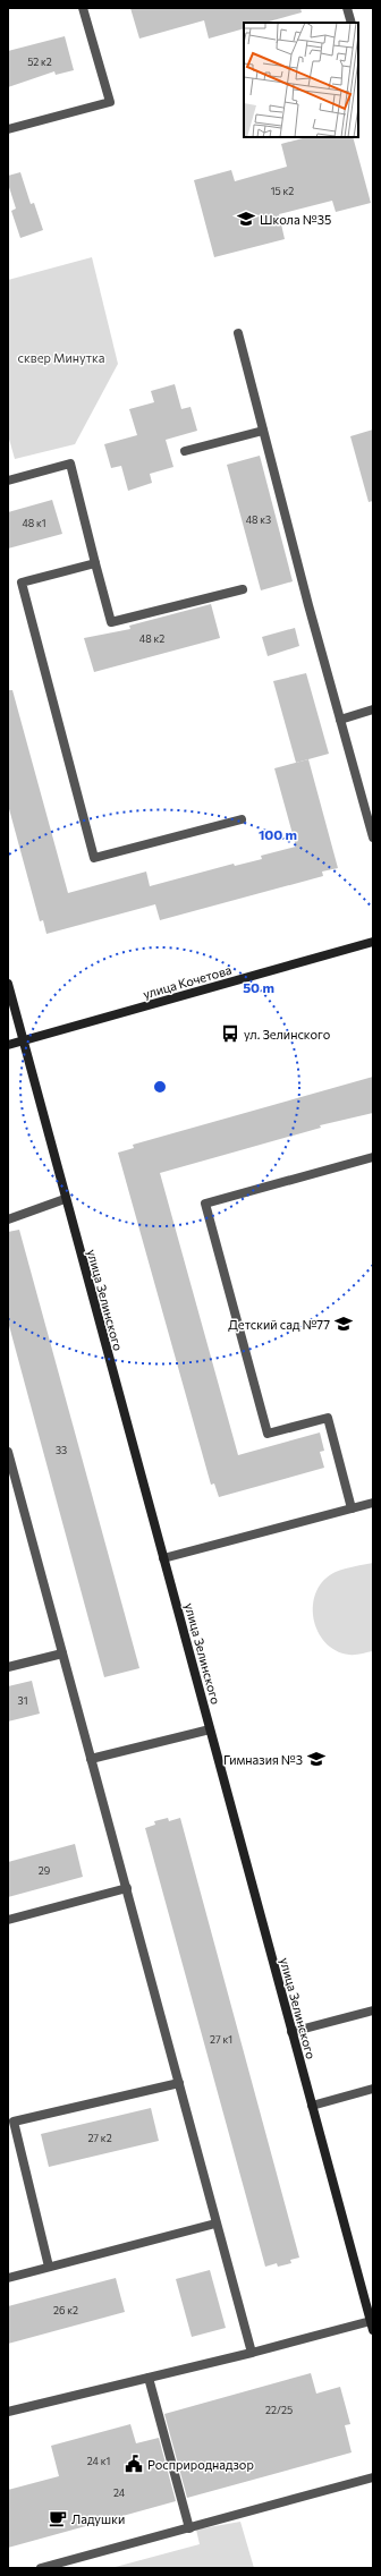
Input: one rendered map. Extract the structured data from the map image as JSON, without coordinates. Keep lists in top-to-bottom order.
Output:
{
  "streets": {
    "street": ["улица Кочетова", "улица Зелинского"]
  },
  "crossings": [
    ["улица Кочетова", "улица Зелинского"]
  ],
  "parks": ["сквер Минутка"],
  "places": {
    "school or university": ["Школа №35", "Детский сад №77", "Гимназия №3"],
    "bus stop": ["ул. Зелинского"],
    "public building": ["Росприроднадзор"],
    "cafe": ["Ладушки"]
  },
  "house_numbers": [
    "52 к2",
    "15 к2",
    "48 к3",
    "48 к1",
    "48 к2",
    "33",
    "31",
    "29",
    "27 к1",
    "27 к2",
    "26 к2",
    "22/25",
    "24 к1",
    "24"
  ],
  "rings": ["100 m", "50 m"]
}
